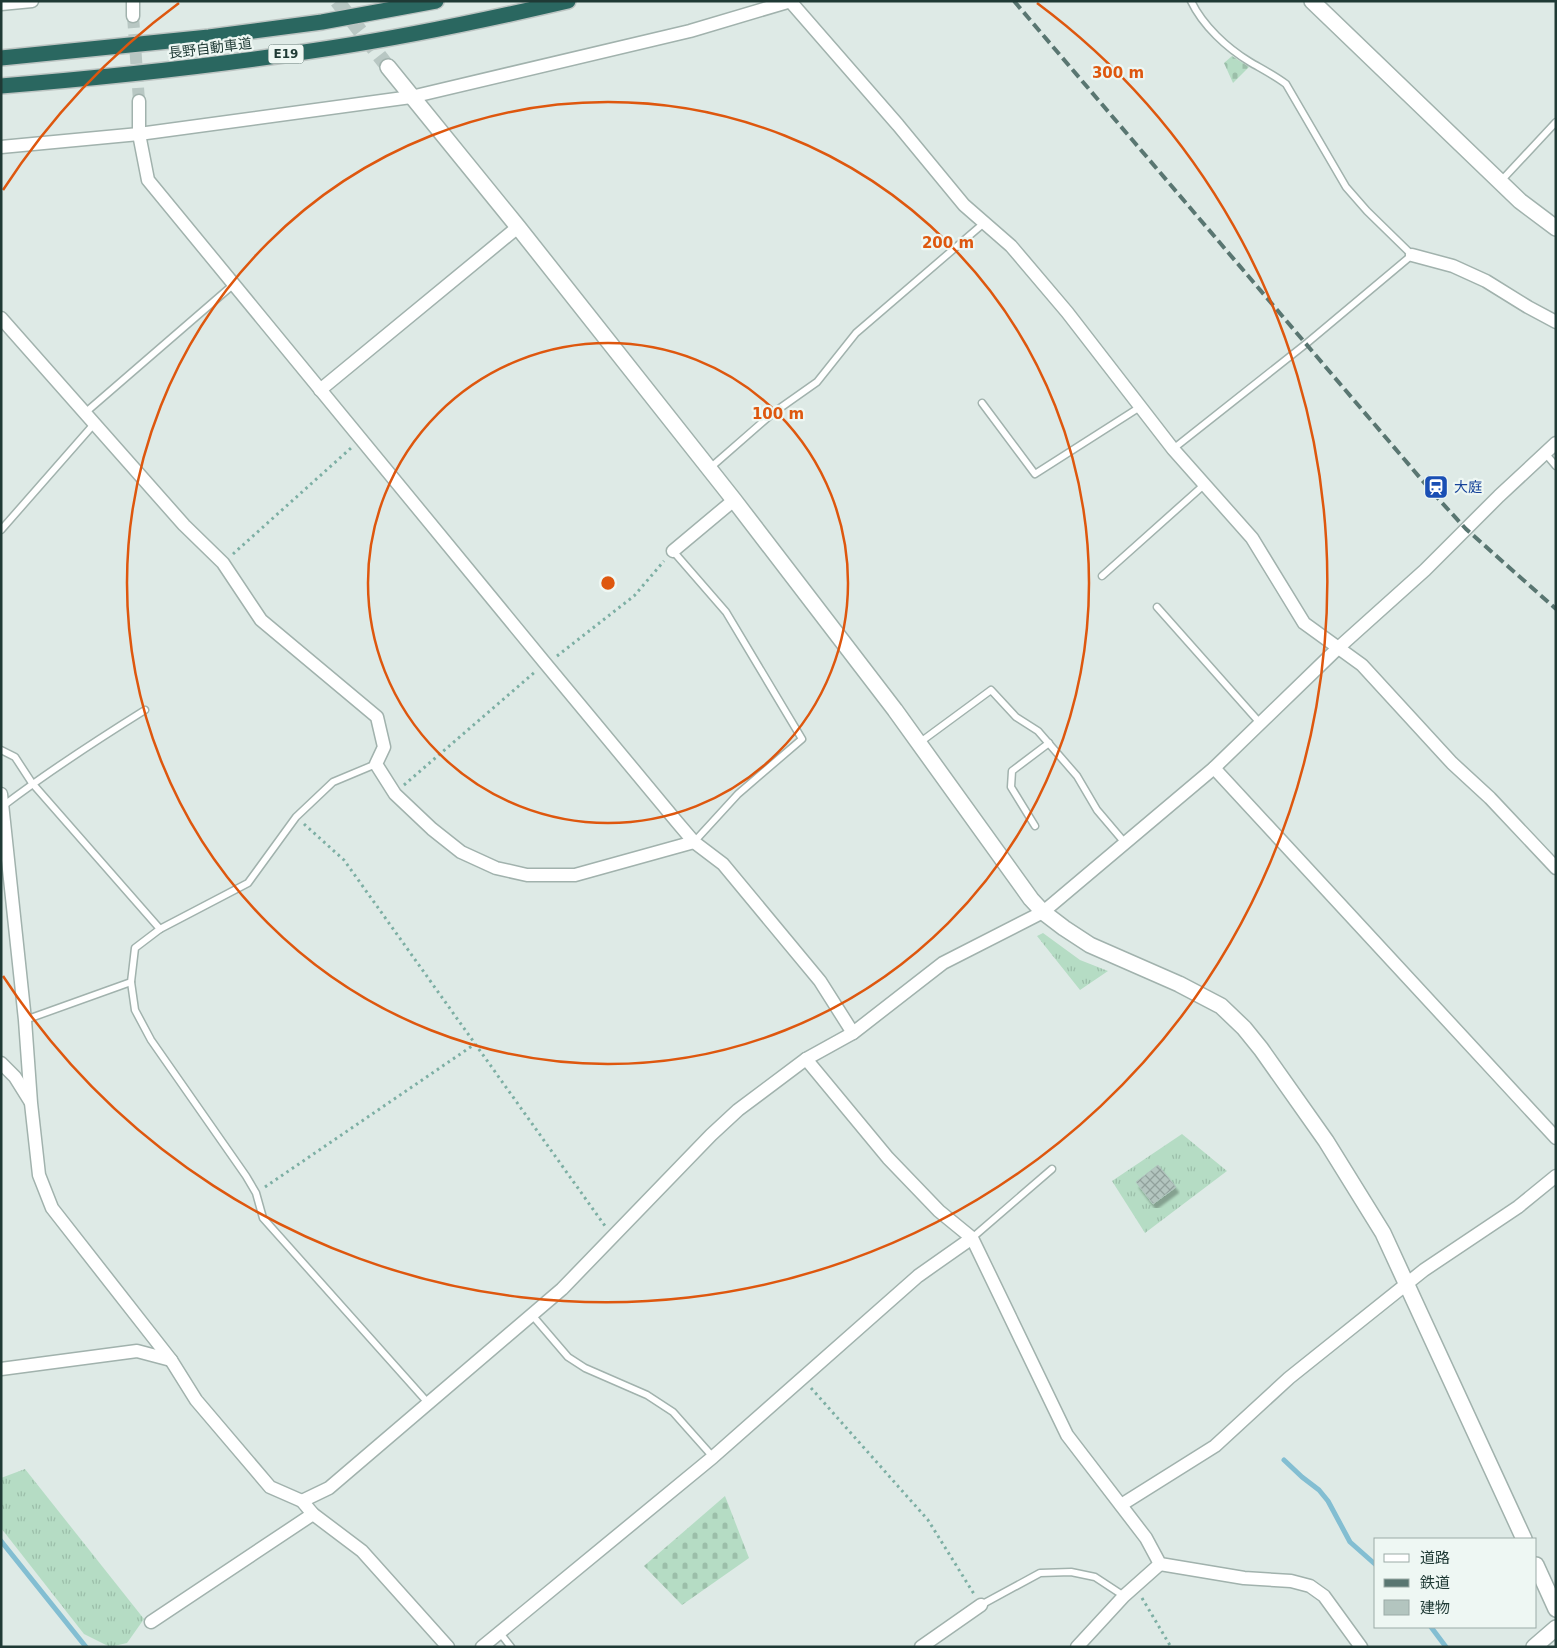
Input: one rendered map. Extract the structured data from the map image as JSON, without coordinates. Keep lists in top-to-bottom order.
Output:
{
  "streets": {
    "highway": ["長野自動車道", "E19"]
  },
  "places": {
    "station": ["大庭"]
  },
  "legend": ["道路", "鉄道", "建物"],
  "rings": ["300 m", "200 m", "100 m"]
}
